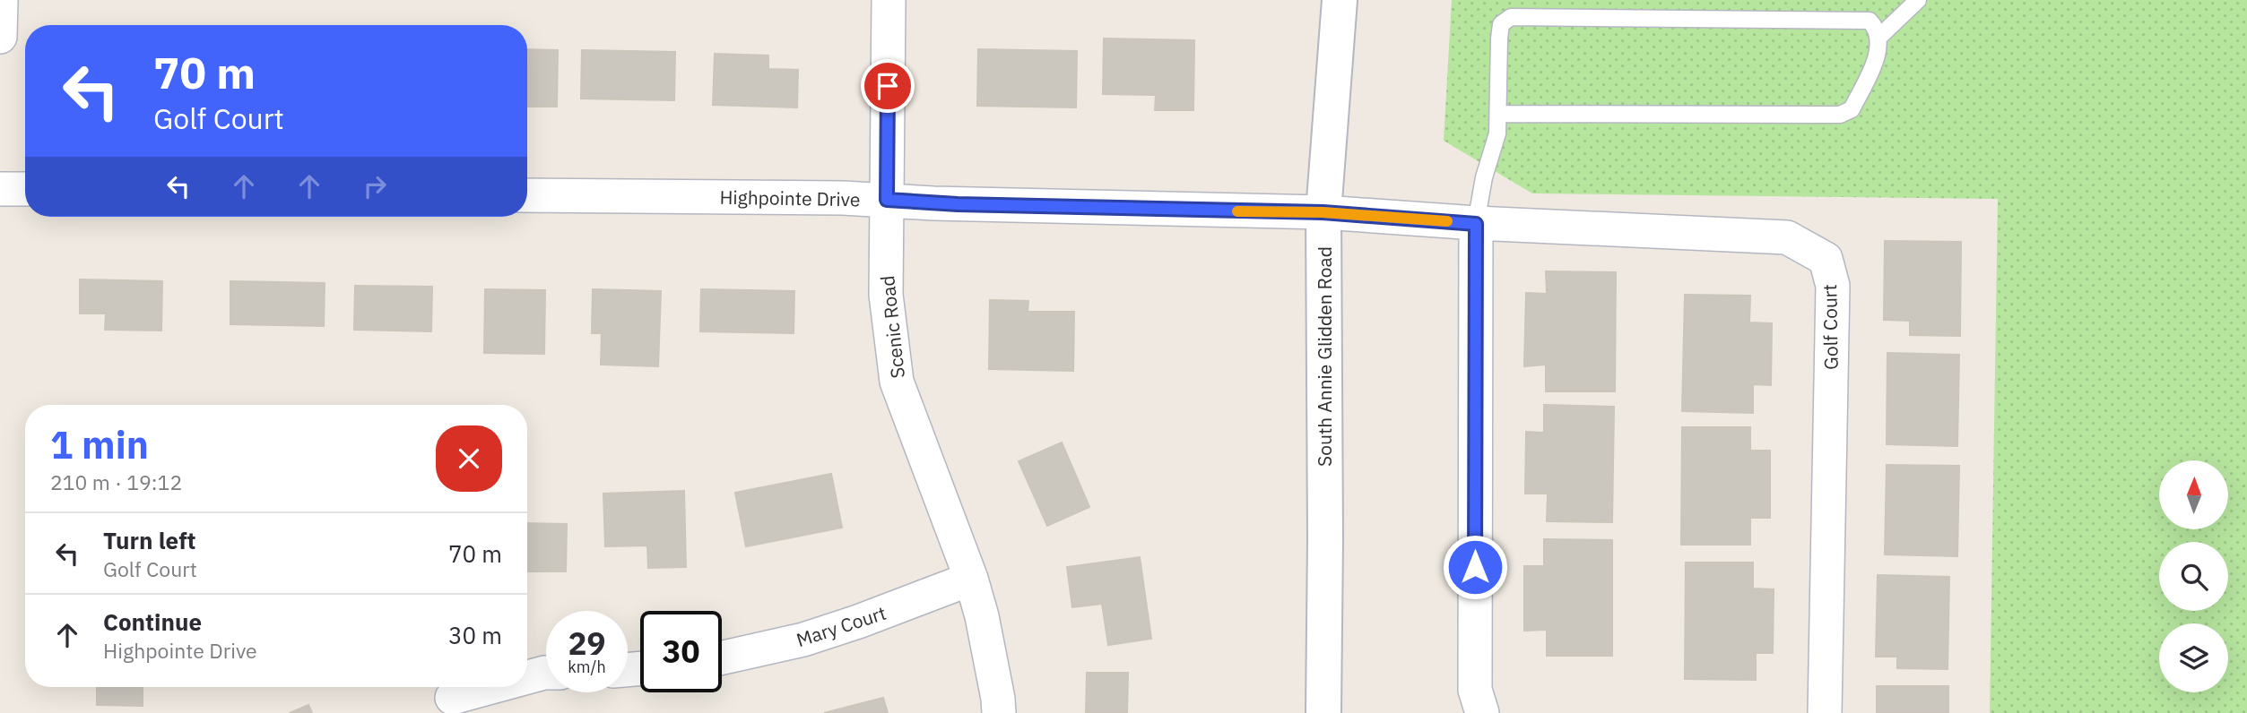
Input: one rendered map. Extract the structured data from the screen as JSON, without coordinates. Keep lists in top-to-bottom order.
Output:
{
  "streets": {
    "main road": ["South Annie Glidden Road"],
    "street": [
      "Highpointe Drive",
      "Scenic Road",
      "Golf Court",
      "Mary Court"
    ]
  },
  "crossings": [
    ["Highpointe Drive", "Scenic Road"],
    ["Highpointe Drive", "Golf Court"],
    ["Highpointe Drive", "South Annie Glidden Road"],
    ["Scenic Road", "Mary Court"],
    ["Golf Court", "South Annie Glidden Road"]
  ],
  "north": "top",
  "page": {
    "turn": ["70 m", "Golf Court"],
    "heading": ["1 min", "210 m · 19:12"],
    "list": [
      {
        "name": "Turn left",
        "note": "Golf Court",
        "value": "70 m"
      },
      {
        "name": "Continue",
        "note": "Highpointe Drive",
        "value": "30 m"
      }
    ],
    "speed": "29 km/h",
    "limit": "30"
  }
}
